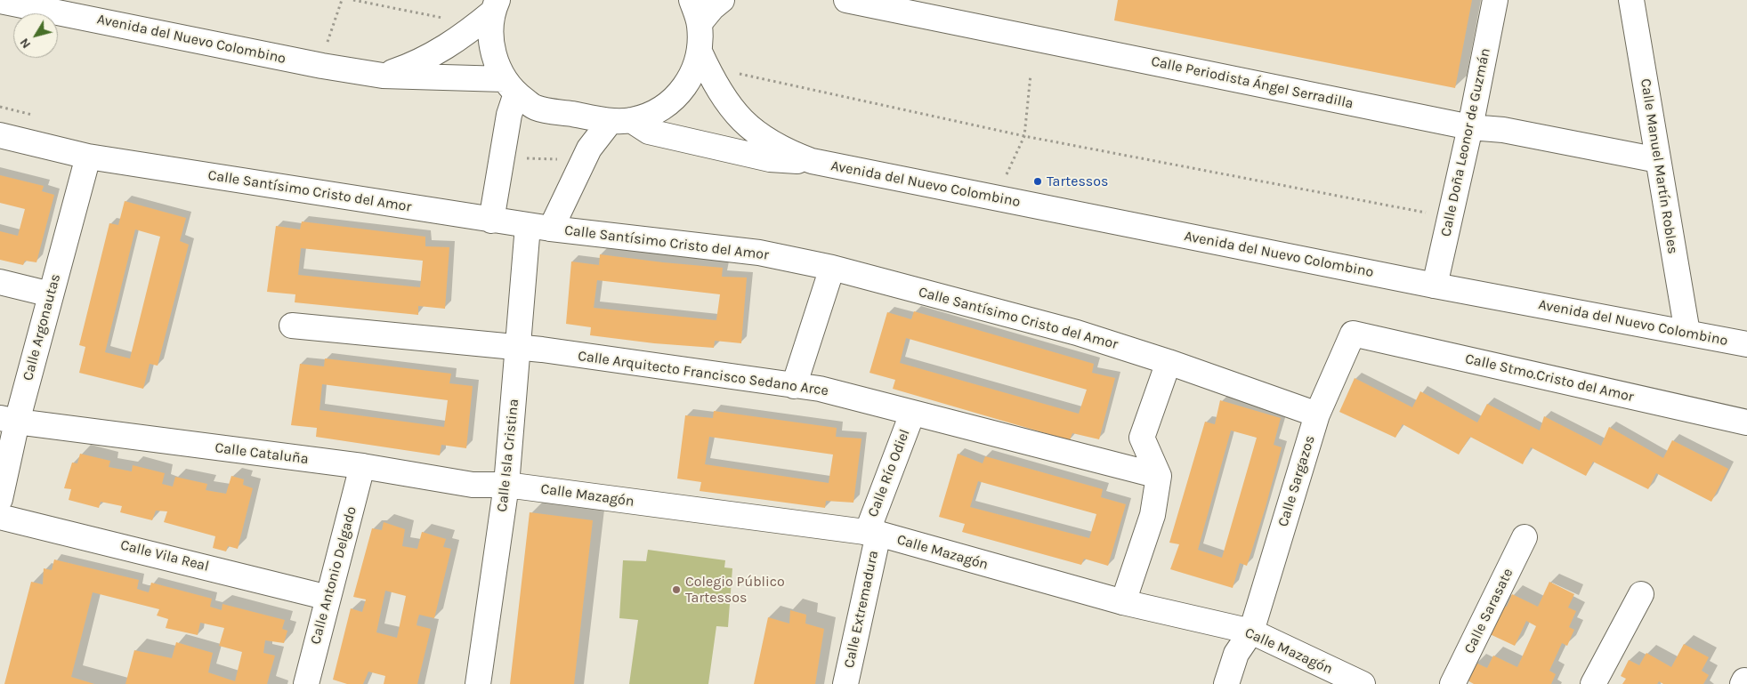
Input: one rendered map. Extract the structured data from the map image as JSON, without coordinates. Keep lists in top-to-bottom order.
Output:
{
  "streets": {
    "street": [
      "Avenida del Nuevo Colombino",
      "Calle Periodista Ángel Serradilla",
      "Calle Doña Leonor de Guzmán",
      "Calle Manuel Martín Robles",
      "Calle Santísimo Cristo del Amor",
      "Calle Argonautas",
      "Calle Arquitecto Francisco Sedano Arce",
      "Calle Stmo.Cristo del Amor",
      "Calle Cataluña",
      "Calle Isla Cristina",
      "Calle Río Odiel",
      "Calle Sargazos",
      "Calle Mazagón",
      "Calle Vila Real",
      "Calle Antonio Delgado",
      "Calle Extremadura",
      "Calle Sarasate"
    ]
  },
  "crossings": [
    ["Avenida del Nuevo Colombino", "Calle Doña Leonor de Guzmán"],
    ["Avenida del Nuevo Colombino", "Calle Manuel Martín Robles"],
    ["Calle Periodista Ángel Serradilla", "Calle Doña Leonor de Guzmán"],
    ["Calle Periodista Ángel Serradilla", "Calle Manuel Martín Robles"],
    ["Calle Santísimo Cristo del Amor", "Calle Argonautas"],
    ["Calle Santísimo Cristo del Amor", "Calle Isla Cristina"],
    ["Calle Santísimo Cristo del Amor", "Calle Sargazos"],
    ["Calle Argonautas", "Calle Cataluña"],
    ["Calle Arquitecto Francisco Sedano Arce", "Calle Isla Cristina"],
    ["Calle Arquitecto Francisco Sedano Arce", "Calle Río Odiel"],
    ["Calle Stmo.Cristo del Amor", "Calle Sargazos"],
    ["Calle Cataluña", "Calle Isla Cristina"],
    ["Calle Cataluña", "Calle Mazagón"],
    ["Calle Cataluña", "Calle Antonio Delgado"],
    ["Calle Isla Cristina", "Calle Mazagón"],
    ["Calle Río Odiel", "Calle Mazagón"],
    ["Calle Río Odiel", "Calle Extremadura"],
    ["Calle Sargazos", "Calle Mazagón"],
    ["Calle Mazagón", "Calle Extremadura"],
    ["Calle Vila Real", "Calle Antonio Delgado"]
  ],
  "places": ["Tartessos", "Colegio Público Tartessos"],
  "north": "bottom left"
}
